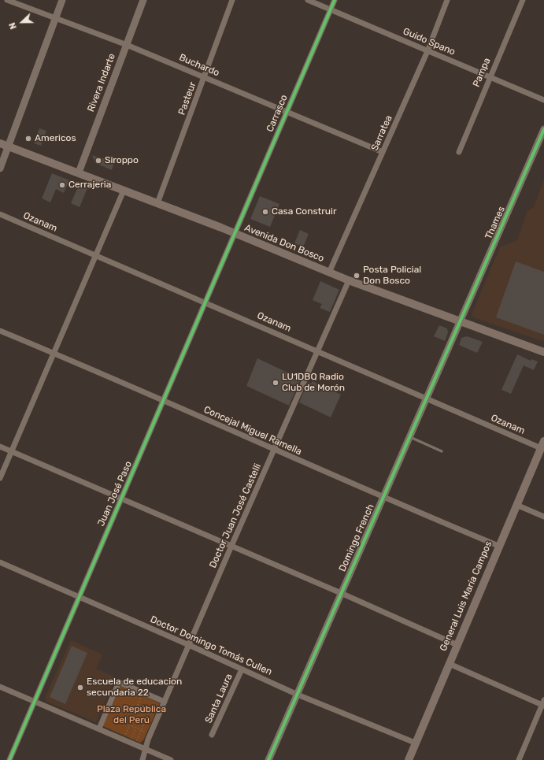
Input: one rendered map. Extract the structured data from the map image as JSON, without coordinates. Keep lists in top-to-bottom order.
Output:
{
  "streets": {
    "main road": ["Avenida Don Bosco", "General Luis María Campos"],
    "street": [
      "Guido Spano",
      "Buchardo",
      "Pampa",
      "Rivera Indarte",
      "Pasteur",
      "Carrasco",
      "Sarratea",
      "Ozanam",
      "Thames",
      "Concejal Miguel Ramella",
      "Juan José Paso",
      "Doctor Juan José Castelli",
      "Domingo French",
      "Doctor Domingo Tomás Cullen",
      "Santa Laura"
    ]
  },
  "crossings": [
    ["Guido Spano", "Pampa"],
    ["Guido Spano", "Carrasco"],
    ["Guido Spano", "Sarratea"],
    ["Buchardo", "Rivera Indarte"],
    ["Buchardo", "Pasteur"],
    ["Buchardo", "Carrasco"],
    ["Buchardo", "Sarratea"],
    ["Rivera Indarte", "Avenida Don Bosco"],
    ["Pasteur", "Avenida Don Bosco"],
    ["Carrasco", "Avenida Don Bosco"],
    ["Carrasco", "Juan José Paso"],
    ["Sarratea", "Avenida Don Bosco"],
    ["Ozanam", "Juan José Paso"],
    ["Ozanam", "Doctor Juan José Castelli"],
    ["Ozanam", "Domingo French"],
    ["Ozanam", "General Luis María Campos"],
    ["Thames", "Avenida Don Bosco"],
    ["Thames", "Domingo French"],
    ["Avenida Don Bosco", "Juan José Paso"],
    ["Avenida Don Bosco", "Doctor Juan José Castelli"],
    ["Avenida Don Bosco", "Domingo French"],
    ["Concejal Miguel Ramella", "Juan José Paso"],
    ["Concejal Miguel Ramella", "Doctor Juan José Castelli"],
    ["Concejal Miguel Ramella", "Domingo French"],
    ["Concejal Miguel Ramella", "General Luis María Campos"],
    ["Juan José Paso", "Doctor Domingo Tomás Cullen"],
    ["Doctor Juan José Castelli", "Doctor Domingo Tomás Cullen"],
    ["Domingo French", "Doctor Domingo Tomás Cullen"],
    ["General Luis María Campos", "Doctor Domingo Tomás Cullen"],
    ["Doctor Domingo Tomás Cullen", "Santa Laura"]
  ],
  "parks": ["Plaza República del Perú"],
  "places": [
    "Americos",
    "Siroppo",
    "Cerrajeria",
    "Casa Construir",
    "Posta Policial Don Bosco",
    "LU1DBQ Radio Club de Morón",
    "Escuela de educacion secundaria 22"
  ],
  "north": "left"
}
